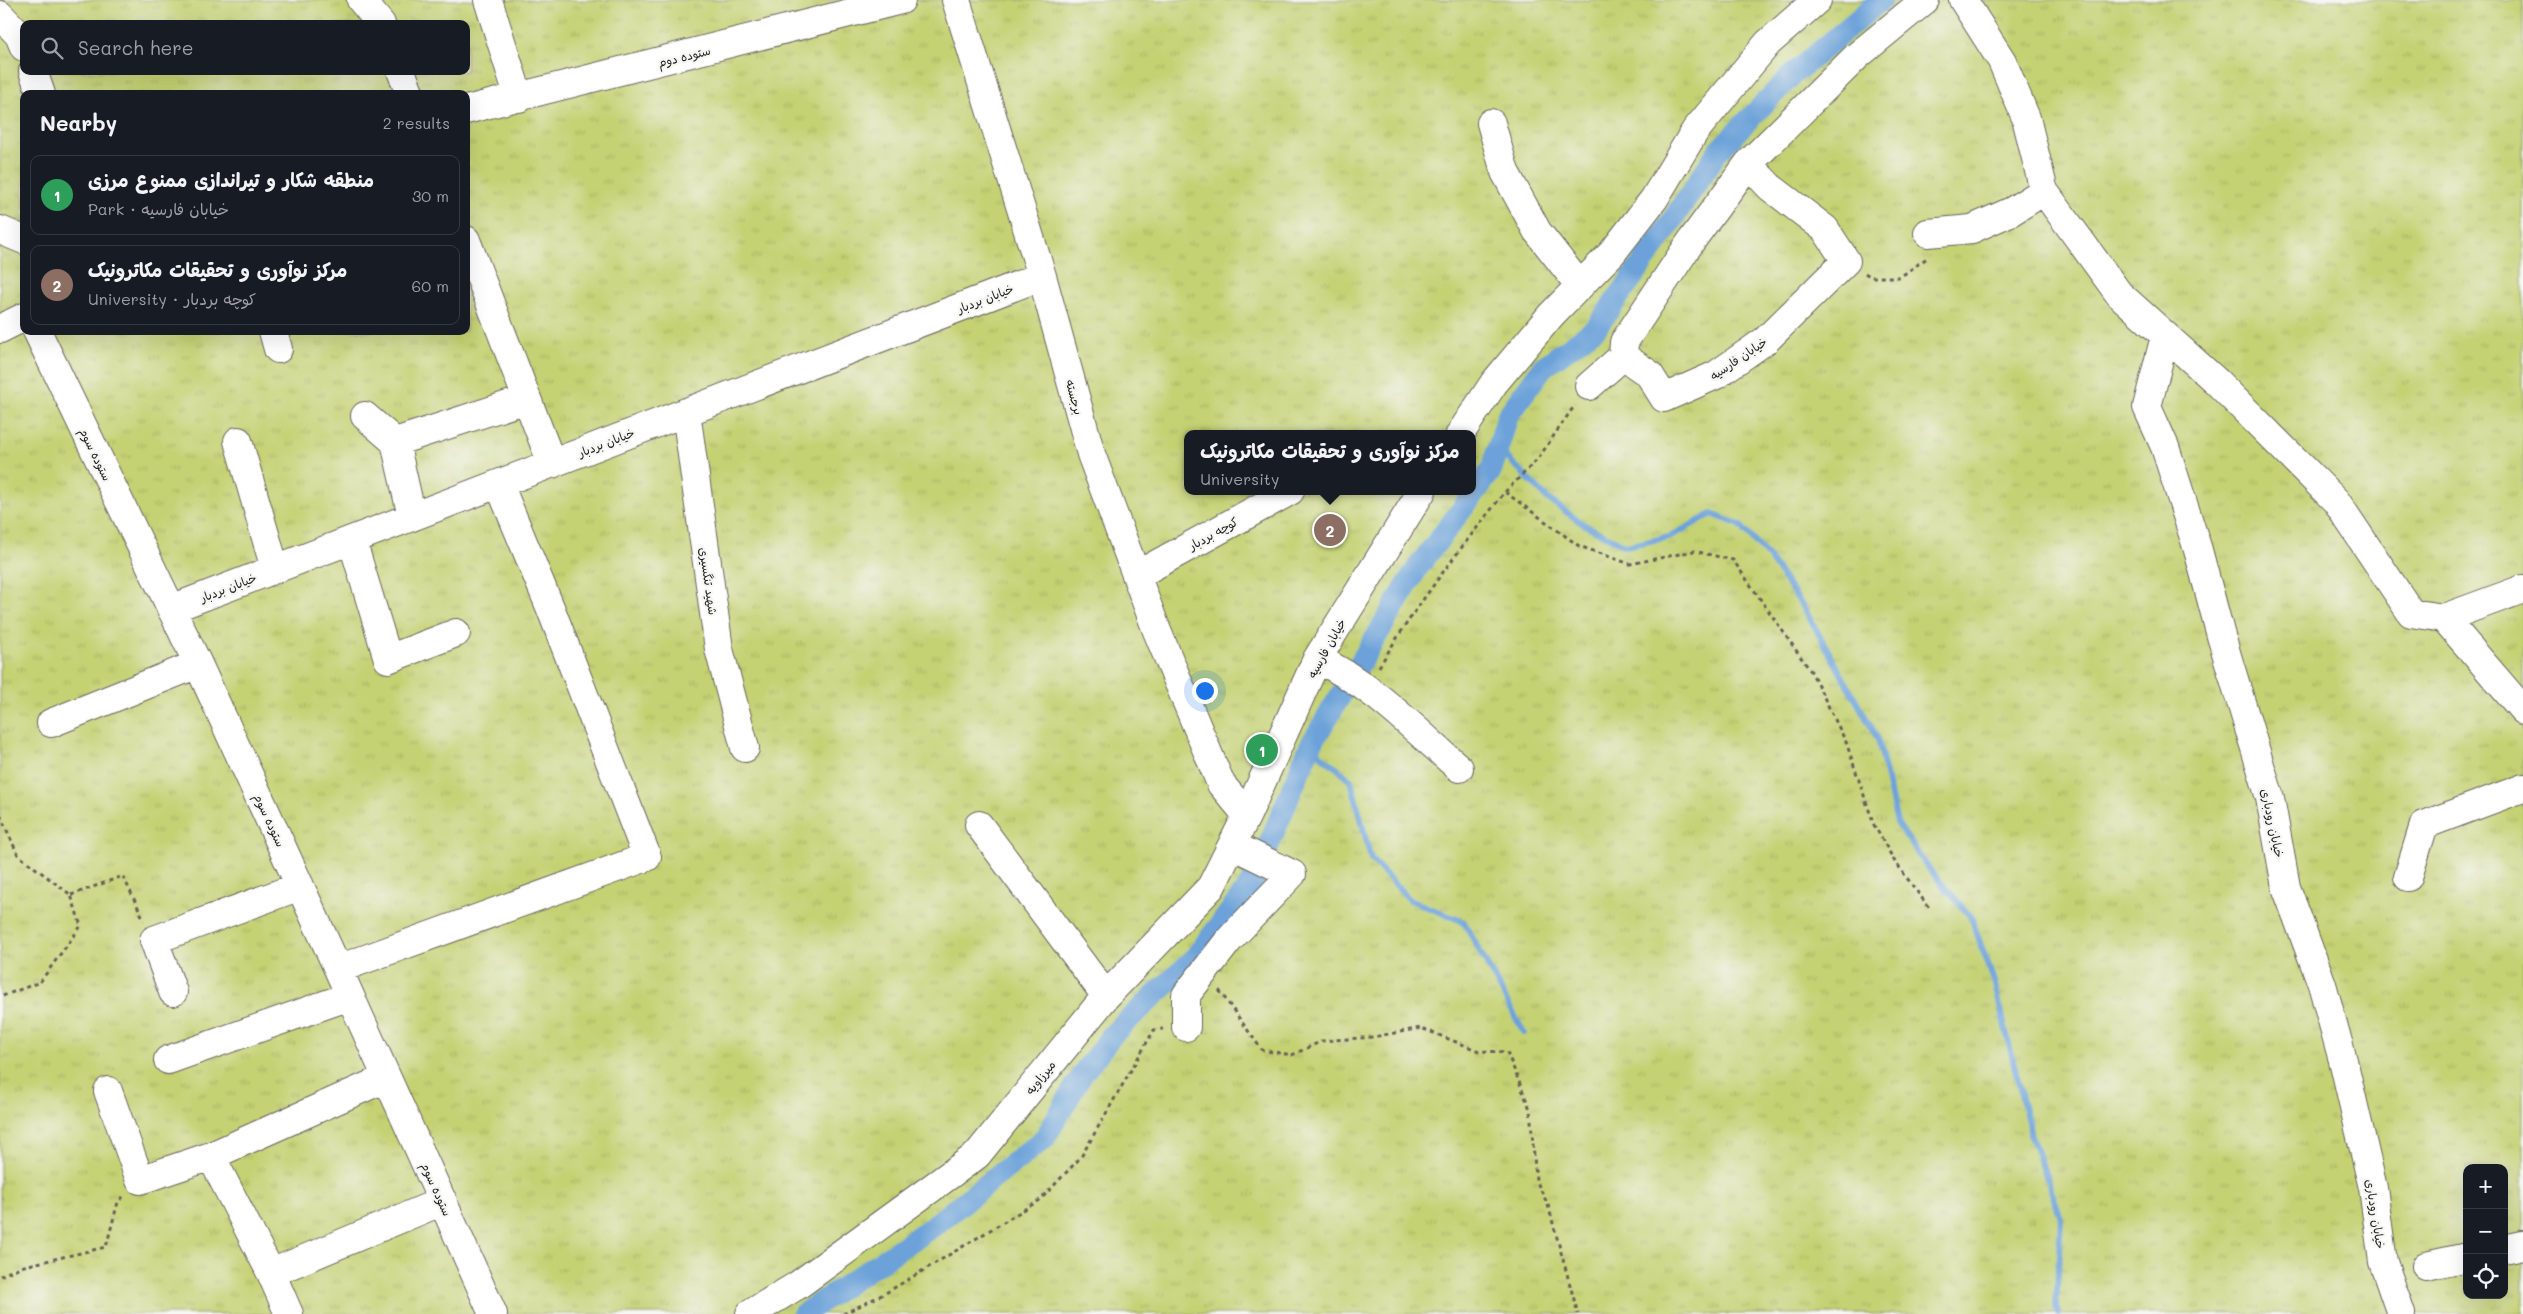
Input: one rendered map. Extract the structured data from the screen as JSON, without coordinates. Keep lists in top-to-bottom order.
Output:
{
  "streets": {
    "street": [
      "ستوده دوم",
      "خیابان بردبار",
      "خیابان فارسیه",
      "برجسته",
      "ستوده سوم",
      "کوچه بردبار",
      "شهید تنگسیری",
      "خیابان رودباری",
      "میرزاویه"
    ]
  },
  "crossings": [
    ["خیابان بردبار", "برجسته"],
    ["خیابان بردبار", "ستوده سوم"],
    ["خیابان بردبار", "شهید تنگسیری"],
    ["خیابان فارسیه", "برجسته"],
    ["خیابان فارسیه", "میرزاویه"],
    ["برجسته", "کوچه بردبار"],
    ["برجسته", "میرزاویه"]
  ],
  "page": {
    "search": "Search here",
    "heading": ["Nearby", "2 results"],
    "list": [
      {
        "mark": "1",
        "name": "منطقه شکار و تیراندازی ممنوع مرزی",
        "note": "Park · خیابان فارسیه",
        "value": "30 m"
      },
      {
        "mark": "2",
        "name": "مرکز نوآوری و تحقیقات مکاترونیک",
        "note": "University · کوچه بردبار",
        "value": "60 m"
      }
    ],
    "popup": ["مرکز نوآوری و تحقیقات مکاترونیک", "University"],
    "pins": ["2", "1"],
    "map_buttons": ["+", "−"]
  }
}
